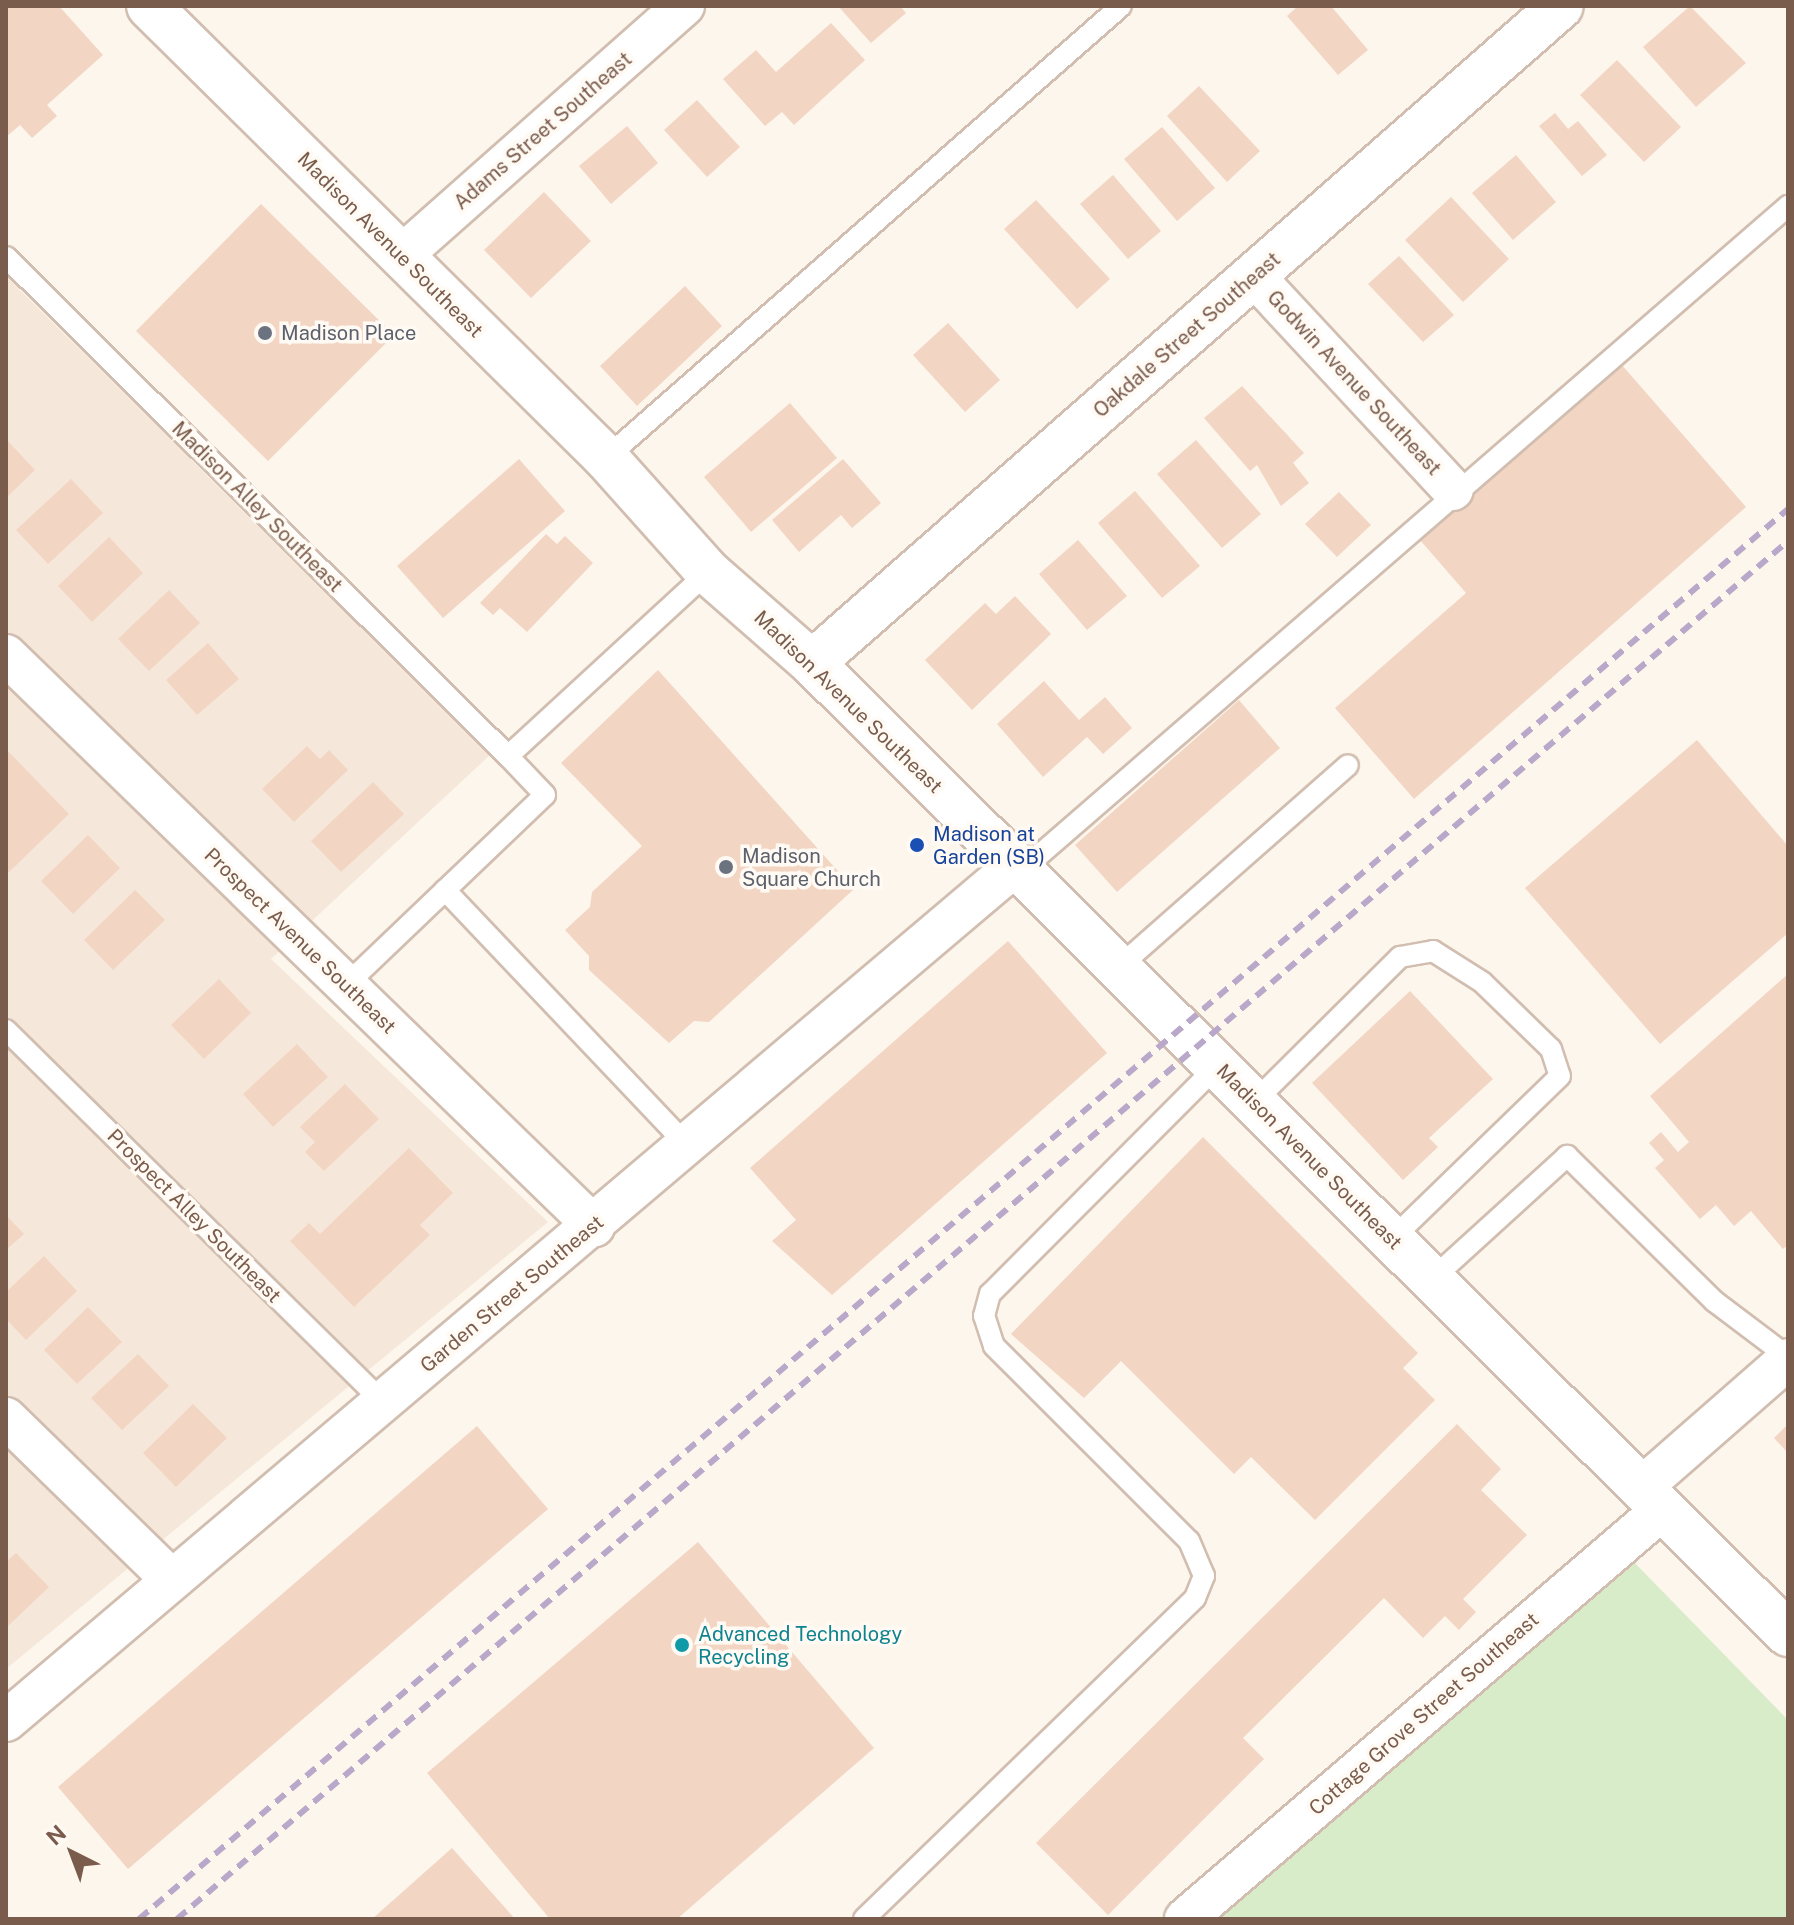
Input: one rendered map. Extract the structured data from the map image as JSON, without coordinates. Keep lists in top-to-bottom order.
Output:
{
  "streets": {
    "street": [
      "Adams Street Southeast",
      "Madison Avenue Southeast",
      "Oakdale Street Southeast",
      "Godwin Avenue Southeast",
      "Prospect Avenue Southeast",
      "Garden Street Southeast",
      "Cottage Grove Street Southeast"
    ],
    "lane": ["Madison Alley Southeast", "Prospect Alley Southeast"]
  },
  "crossings": [
    ["Adams Street Southeast", "Madison Avenue Southeast"],
    ["Madison Avenue Southeast", "Oakdale Street Southeast"],
    ["Madison Avenue Southeast", "Garden Street Southeast"],
    ["Madison Avenue Southeast", "Cottage Grove Street Southeast"],
    ["Oakdale Street Southeast", "Godwin Avenue Southeast"],
    ["Prospect Avenue Southeast", "Garden Street Southeast"],
    ["Prospect Alley Southeast", "Garden Street Southeast"]
  ],
  "places": [
    "Madison Place",
    "Madison at Garden (SB)",
    "Madison Square Church",
    "Advanced Technology Recycling"
  ],
  "north": "top left"
}
